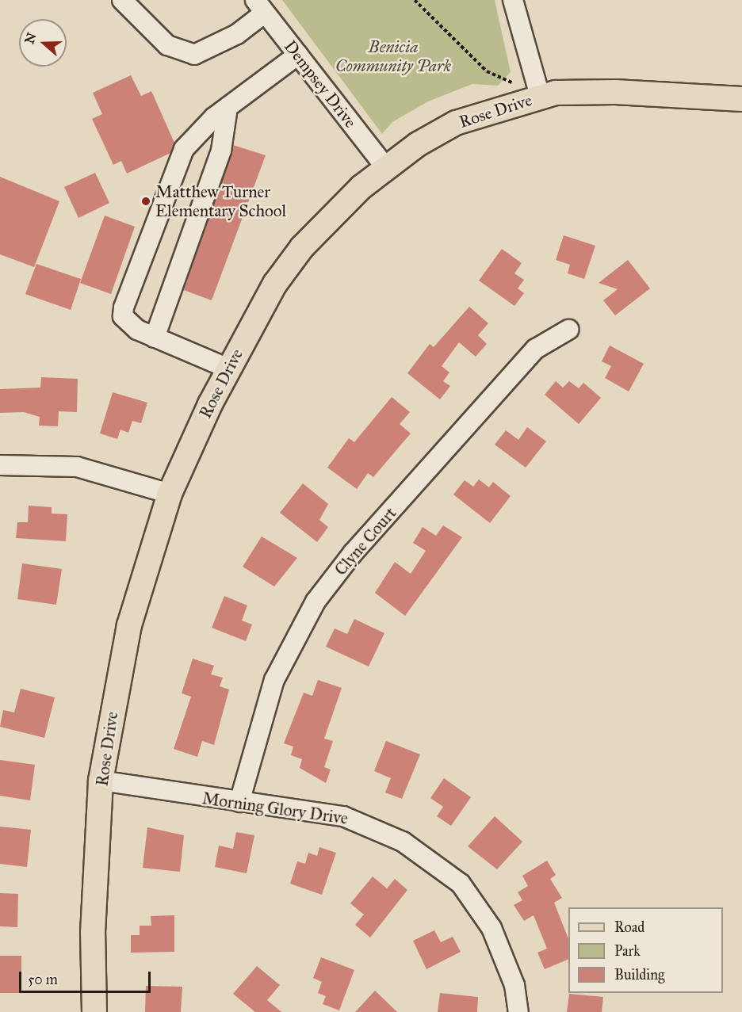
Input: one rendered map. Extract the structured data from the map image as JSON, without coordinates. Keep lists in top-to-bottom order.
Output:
{
  "streets": {
    "main road": ["Rose Drive"],
    "street": ["Dempsey Drive", "Clyne Court", "Morning Glory Drive"]
  },
  "crossings": [
    ["Dempsey Drive", "Rose Drive"],
    ["Rose Drive", "Morning Glory Drive"],
    ["Clyne Court", "Morning Glory Drive"]
  ],
  "parks": ["Benicia Community Park"],
  "places": ["Matthew Turner Elementary School"],
  "legend": ["Road", "Park", "Building"],
  "scale_bar": "50 m",
  "north": "left"
}
